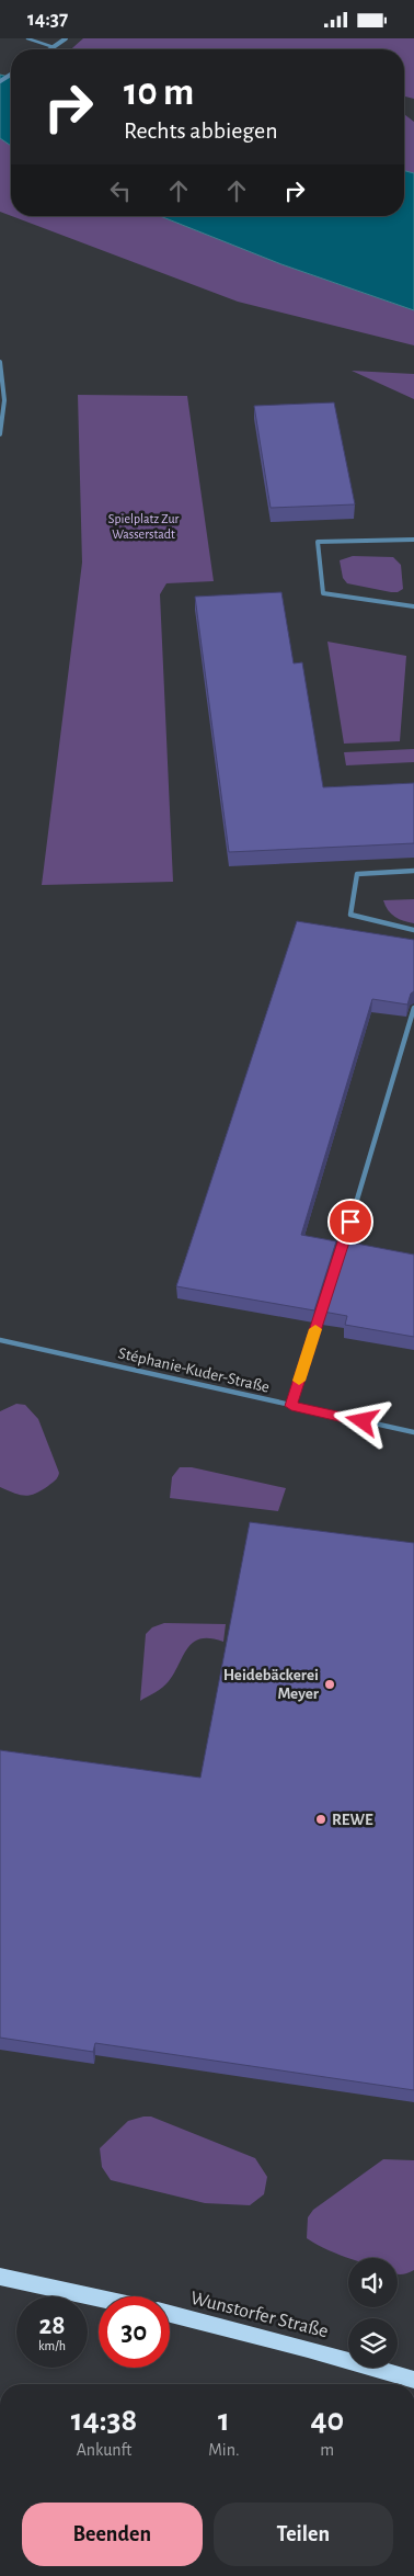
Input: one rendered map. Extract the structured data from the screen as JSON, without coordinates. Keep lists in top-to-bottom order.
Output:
{
  "streets": {
    "main road": ["Wunstorfer Straße"],
    "street": ["Stéphanie-Kuder-Straße"]
  },
  "parks": ["Spielplatz Zur Wasserstadt"],
  "places": ["Heidebäckerei Meyer", "REWE"],
  "page": {
    "status": "14:37",
    "turn": ["10 m", "Rechts abbiegen"],
    "speed": "28 km/h",
    "limit": "30",
    "eta": [
      "14:38",
      "Ankunft",
      "1",
      "Min.",
      "40",
      "m"
    ],
    "buttons": ["Beenden", "Teilen"]
  }
}
